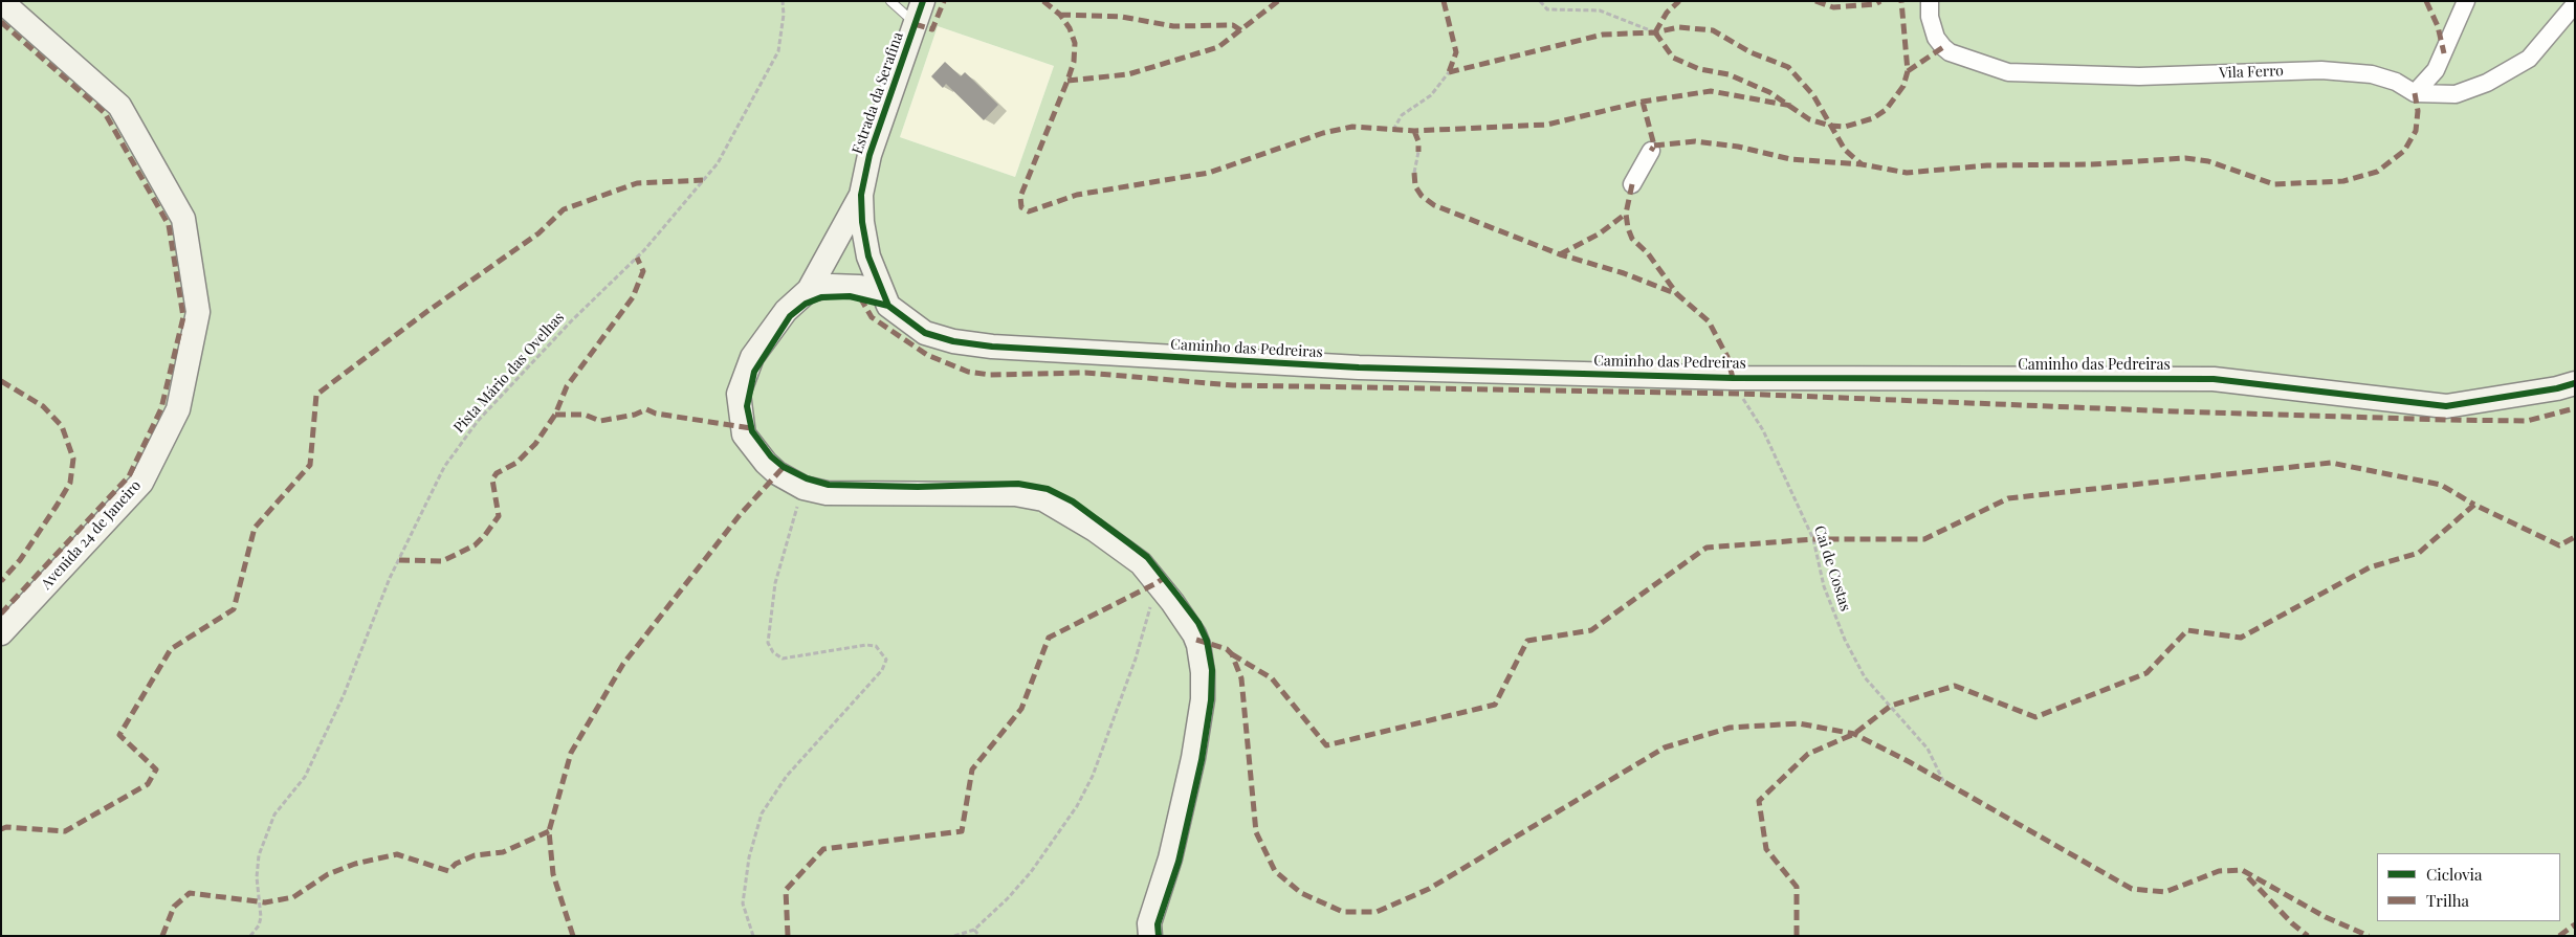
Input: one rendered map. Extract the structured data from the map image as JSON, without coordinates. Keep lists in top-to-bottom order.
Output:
{
  "streets": {
    "street": [
      "Vila Ferro",
      "Estrada da Serafina",
      "Caminho das Pedreiras",
      "Avenida 24 de Janeiro"
    ],
    "path": ["Pista Mário das Ovelhas", "Cai de Costas"]
  },
  "crossings": [
    ["Estrada da Serafina", "Caminho das Pedreiras"],
    ["Caminho das Pedreiras", "Cai de Costas"]
  ],
  "legend": ["Ciclovia", "Trilha"]
}
